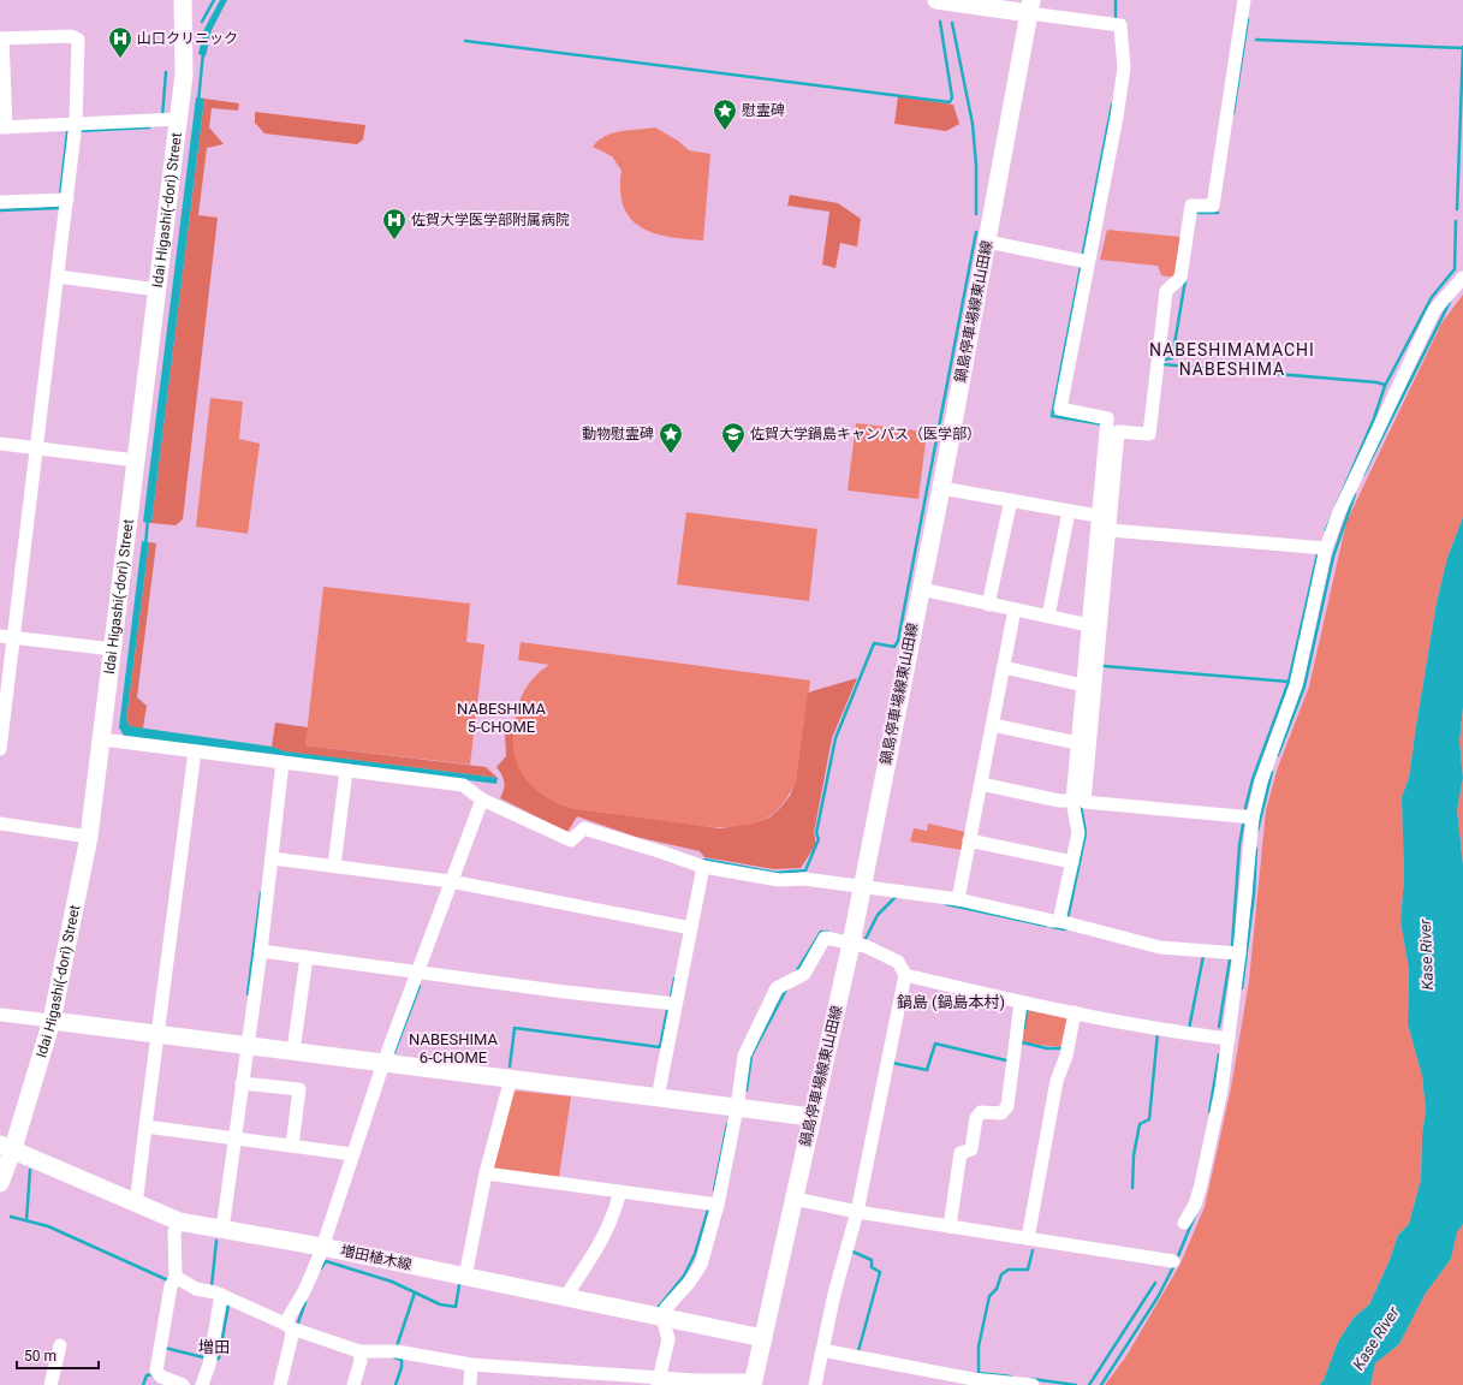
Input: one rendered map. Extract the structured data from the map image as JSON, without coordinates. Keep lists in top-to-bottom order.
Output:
{
  "streets": {
    "street": ["Idai Higashi(-dori) Street", "鍋島停車場線東山田線", "増田植木線"]
  },
  "crossings": [
    ["Idai Higashi(-dori) Street", "増田植木線"],
    ["鍋島停車場線東山田線", "増田植木線"]
  ],
  "districts": [
    "NABESHIMAMACHI NABESHIMA",
    "NABESHIMA 5-CHOME",
    "鍋島 (鍋島本村)",
    "NABESHIMA 6-CHOME",
    "増田"
  ],
  "water": ["Kase River"],
  "places": {
    "hospital": ["山口クリニック", "佐賀大学医学部附属病院"],
    "place": ["慰霊碑", "動物慰霊碑"],
    "school or university": ["佐賀大学鍋島キャンパス（医学部）"]
  },
  "scale_bar": "50 m"
}
